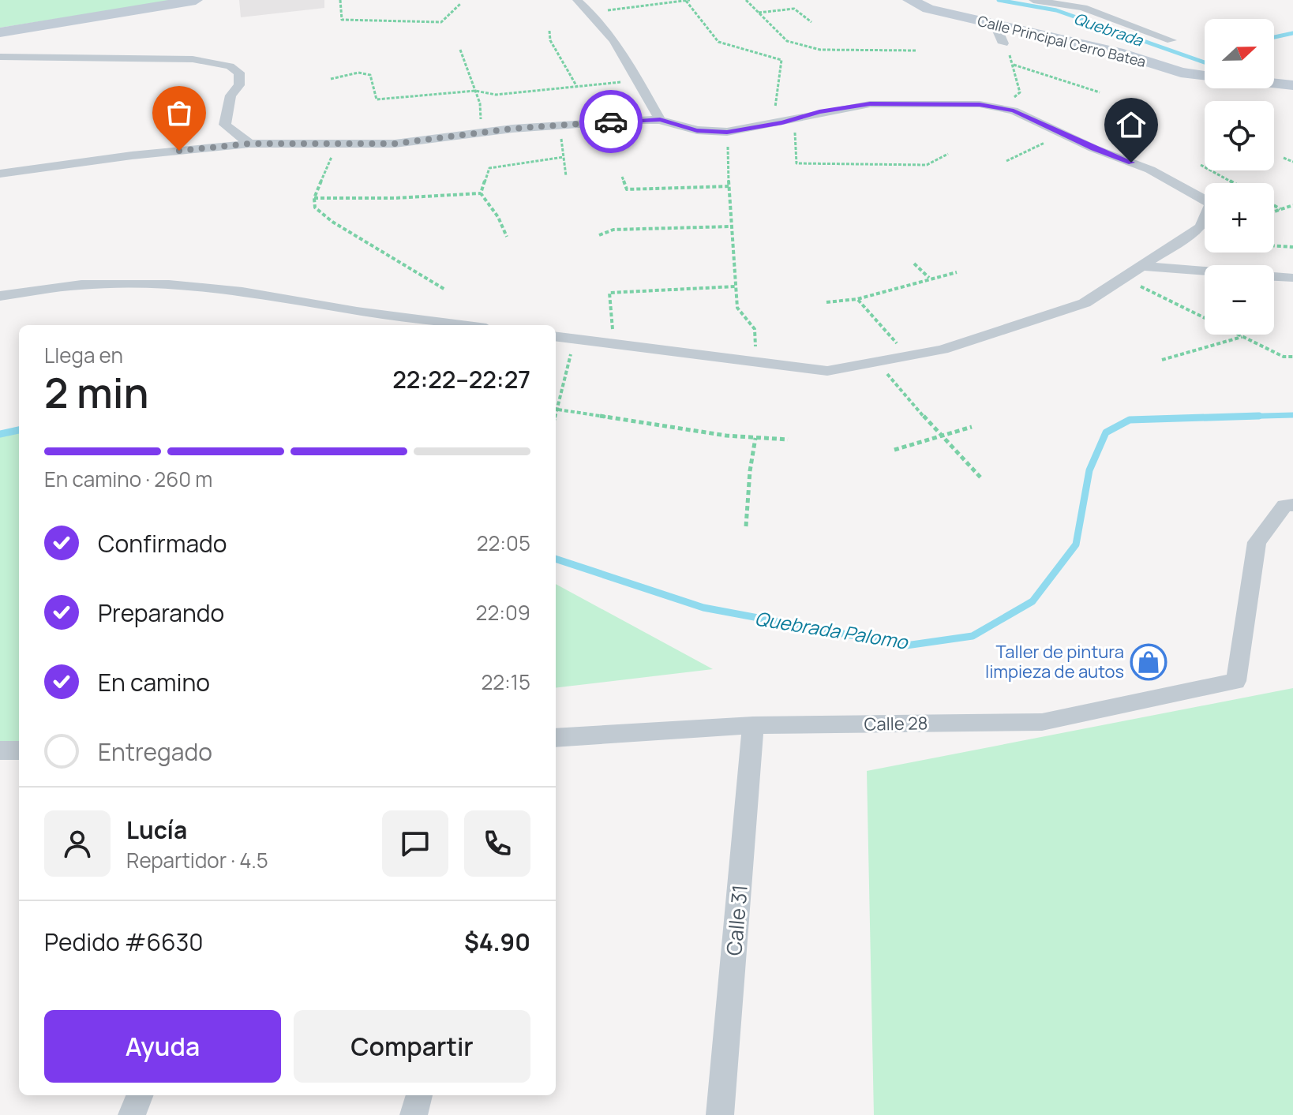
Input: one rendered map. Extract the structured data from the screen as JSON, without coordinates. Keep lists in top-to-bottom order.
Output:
{
  "streets": {
    "street": ["Calle Principal Cerro Batea", "Calle 28", "Calle 31"]
  },
  "crossings": [
    ["Calle 28", "Calle 31"]
  ],
  "water": ["Quebrada", "Quebrada Palomo"],
  "places": {
    "shop": ["Taller de pintura limpieza de autos"]
  },
  "north": "right",
  "page": {
    "map_buttons": ["+", "−"],
    "heading": ["2 min", "Llega en", "22:22–22:27"],
    "panel": [
      "Lucía",
      "Repartidor · 4.5",
      "Pedido #6630",
      "$4.90"
    ],
    "bar": "En camino · 260 m",
    "list": [
      ["Confirmado", "22:05"],
      ["Preparando", "22:09"],
      ["En camino", "22:15"],
      "Entregado"
    ],
    "buttons": ["Ayuda", "Compartir"]
  }
}
